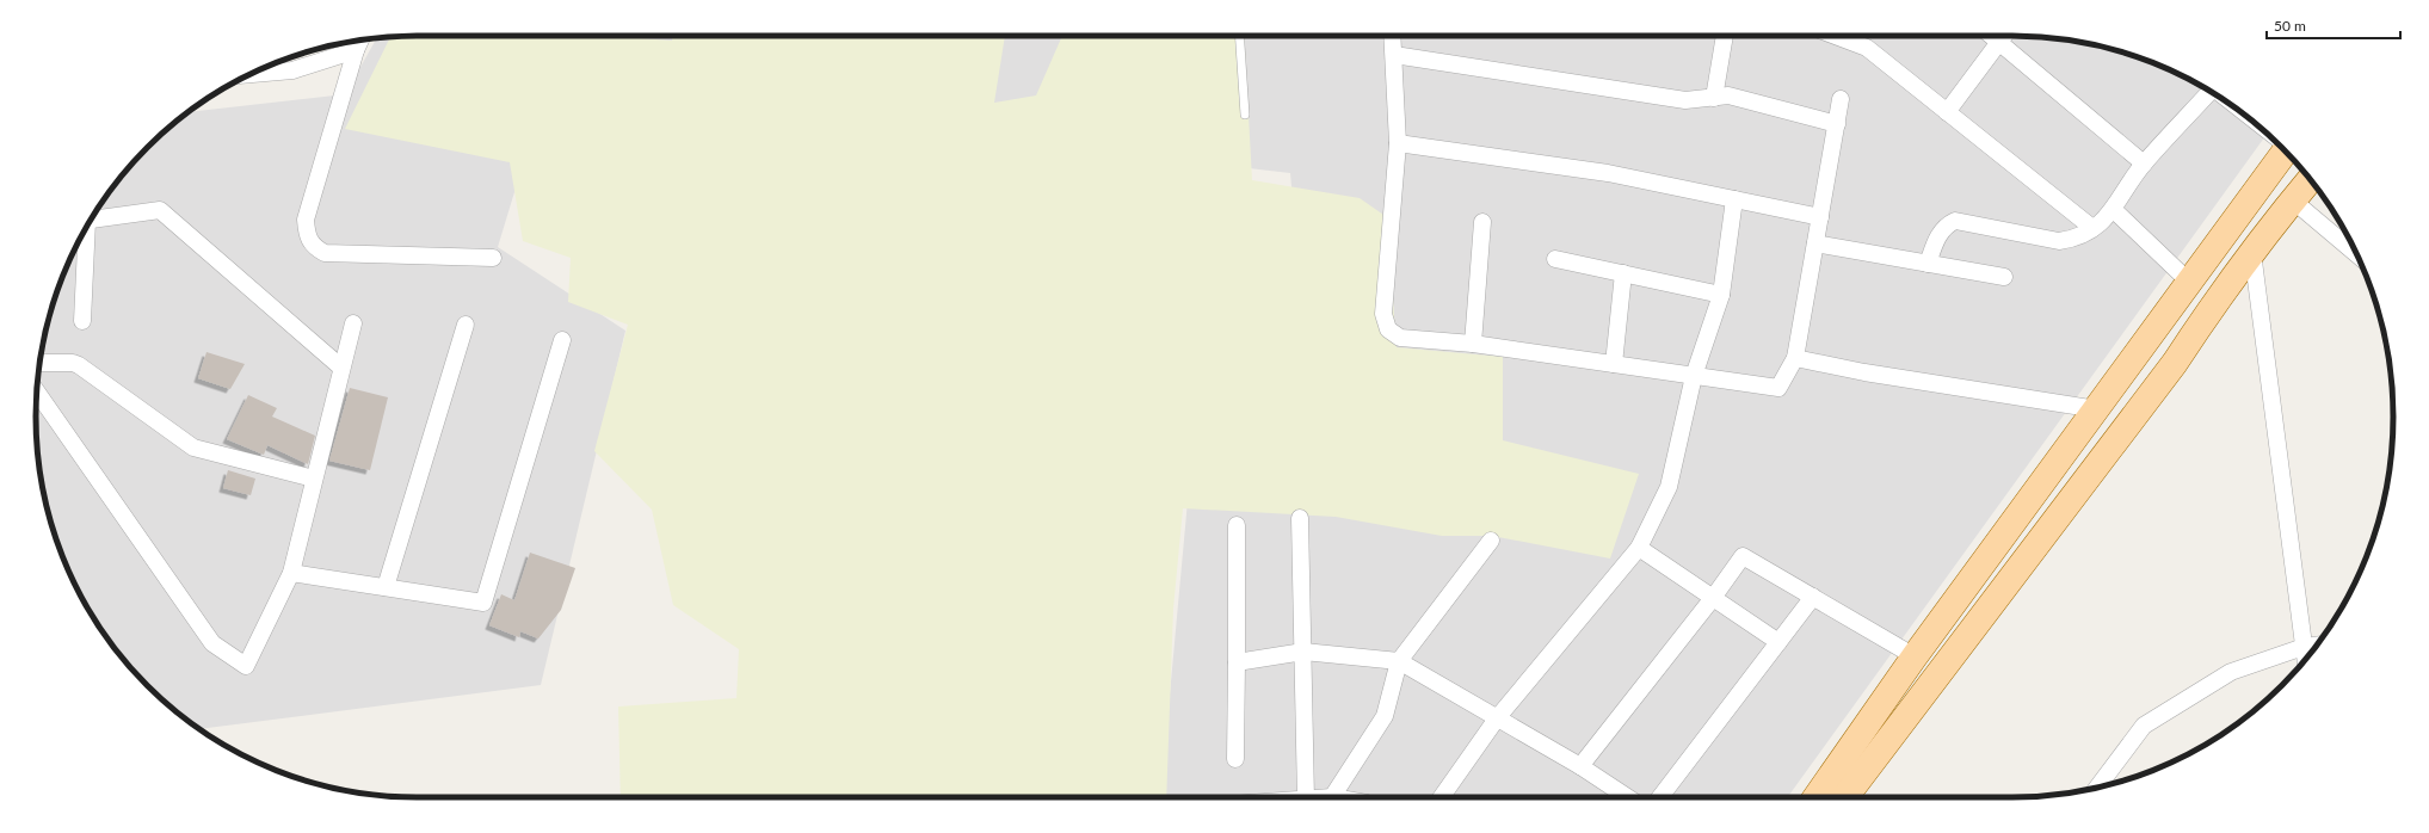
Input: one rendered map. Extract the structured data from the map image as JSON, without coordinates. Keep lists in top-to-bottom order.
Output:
{
  "scale_bar": "50 m"
}
